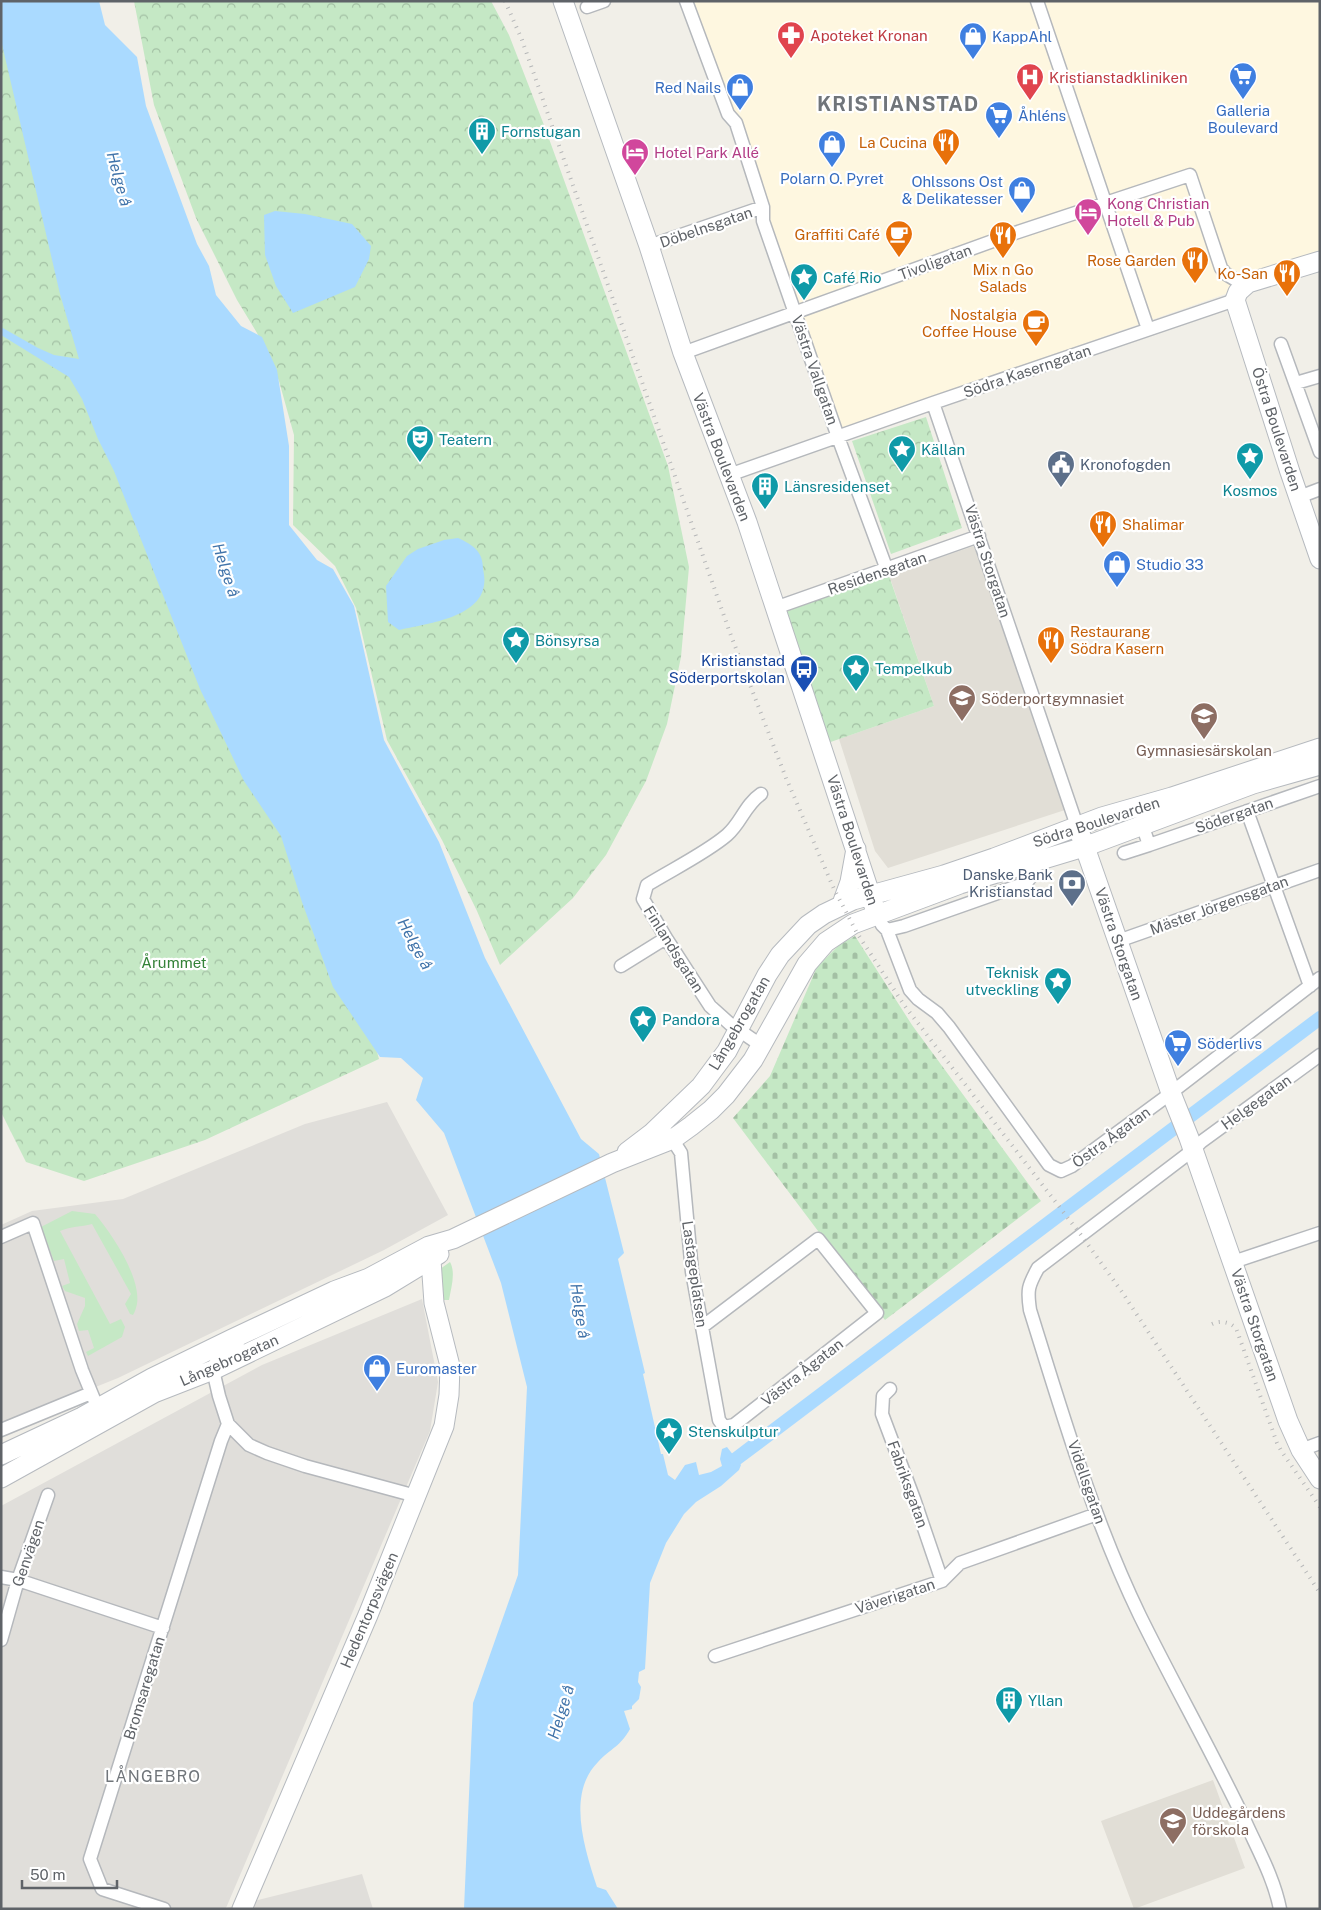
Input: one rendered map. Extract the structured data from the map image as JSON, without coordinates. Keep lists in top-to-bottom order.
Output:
{
  "streets": {
    "main road": [
      "Södra Kaserngatan",
      "Östra Boulevarden",
      "Västra Boulevarden",
      "Västra Storgatan",
      "Södra Boulevarden",
      "Långebrogatan",
      "Hedentorpsvägen"
    ],
    "street": [
      "Döbelnsgatan",
      "Tivoligatan",
      "Västra Vallgatan",
      "Residensgatan",
      "Södergatan",
      "Mäster Jörgensgatan",
      "Finlandsgatan",
      "Helgegatan",
      "Östra Ågatan",
      "Lastageplatsen",
      "Västra Ågatan",
      "Videllsgatan",
      "Fabriksgatan",
      "Genvägen",
      "Väverigatan",
      "Bromsaregatan"
    ]
  },
  "crossings": [
    ["Döbelnsgatan", "Västra Vallgatan"],
    ["Döbelnsgatan", "Västra Boulevarden"],
    ["Tivoligatan", "Västra Vallgatan"],
    ["Tivoligatan", "Södra Kaserngatan"],
    ["Tivoligatan", "Östra Boulevarden"],
    ["Tivoligatan", "Västra Boulevarden"],
    ["Västra Vallgatan", "Södra Kaserngatan"],
    ["Västra Vallgatan", "Residensgatan"],
    ["Södra Kaserngatan", "Östra Boulevarden"],
    ["Södra Kaserngatan", "Västra Boulevarden"],
    ["Södra Kaserngatan", "Västra Storgatan"],
    ["Västra Boulevarden", "Residensgatan"],
    ["Västra Boulevarden", "Södra Boulevarden"],
    ["Västra Boulevarden", "Långebrogatan"],
    ["Västra Boulevarden", "Östra Ågatan"],
    ["Västra Storgatan", "Residensgatan"],
    ["Västra Storgatan", "Södra Boulevarden"],
    ["Västra Storgatan", "Mäster Jörgensgatan"],
    ["Västra Storgatan", "Helgegatan"],
    ["Västra Storgatan", "Östra Ågatan"],
    ["Västra Storgatan", "Videllsgatan"],
    ["Södra Boulevarden", "Långebrogatan"],
    ["Södra Boulevarden", "Östra Ågatan"],
    ["Finlandsgatan", "Långebrogatan"],
    ["Långebrogatan", "Östra Ågatan"],
    ["Långebrogatan", "Lastageplatsen"],
    ["Långebrogatan", "Hedentorpsvägen"],
    ["Helgegatan", "Videllsgatan"],
    ["Lastageplatsen", "Västra Ågatan"],
    ["Videllsgatan", "Väverigatan"],
    ["Fabriksgatan", "Väverigatan"]
  ],
  "districts": ["KRISTIANSTAD", "LÅNGEBRO"],
  "water": ["Helge å"],
  "parks": ["Årummet"],
  "places": {
    "pharmacy": ["Apoteket Kronan"],
    "shop": [
      "KappAhl",
      "Red Nails",
      "Polarn O. Pyret",
      "Ohlssons Ost & Delikatesser",
      "Studio 33",
      "Euromaster"
    ],
    "supermarket": ["Galleria Boulevard", "Åhléns", "Söderlivs"],
    "hospital": ["Kristianstadkliniken"],
    "building": ["Fornstugan", "Länsresidenset", "Yllan"],
    "restaurant": [
      "La Cucina",
      "Mix n Go Salads",
      "Rose Garden",
      "Ko-San",
      "Shalimar",
      "Restaurang Södra Kasern"
    ],
    "hotel": ["Hotel Park Allé", "Kong Christian Hotell & Pub"],
    "cafe": ["Graffiti Café", "Nostalgia Coffee House"],
    "place": [
      "Café Rio",
      "Källan",
      "Kosmos",
      "Bönsyrsa",
      "Tempelkub",
      "Teknisk utveckling",
      "Pandora",
      "Stenskulptur"
    ],
    "theatre": ["Teatern"],
    "public building": ["Kronofogden"],
    "bus stop": ["Kristianstad Söderportskolan"],
    "school or university": ["Söderportgymnasiet", "Gymnasiesärskolan", "Uddegårdens förskola"],
    "bank": ["Danske Bank Kristianstad"]
  },
  "scale_bar": "50 m"
}
